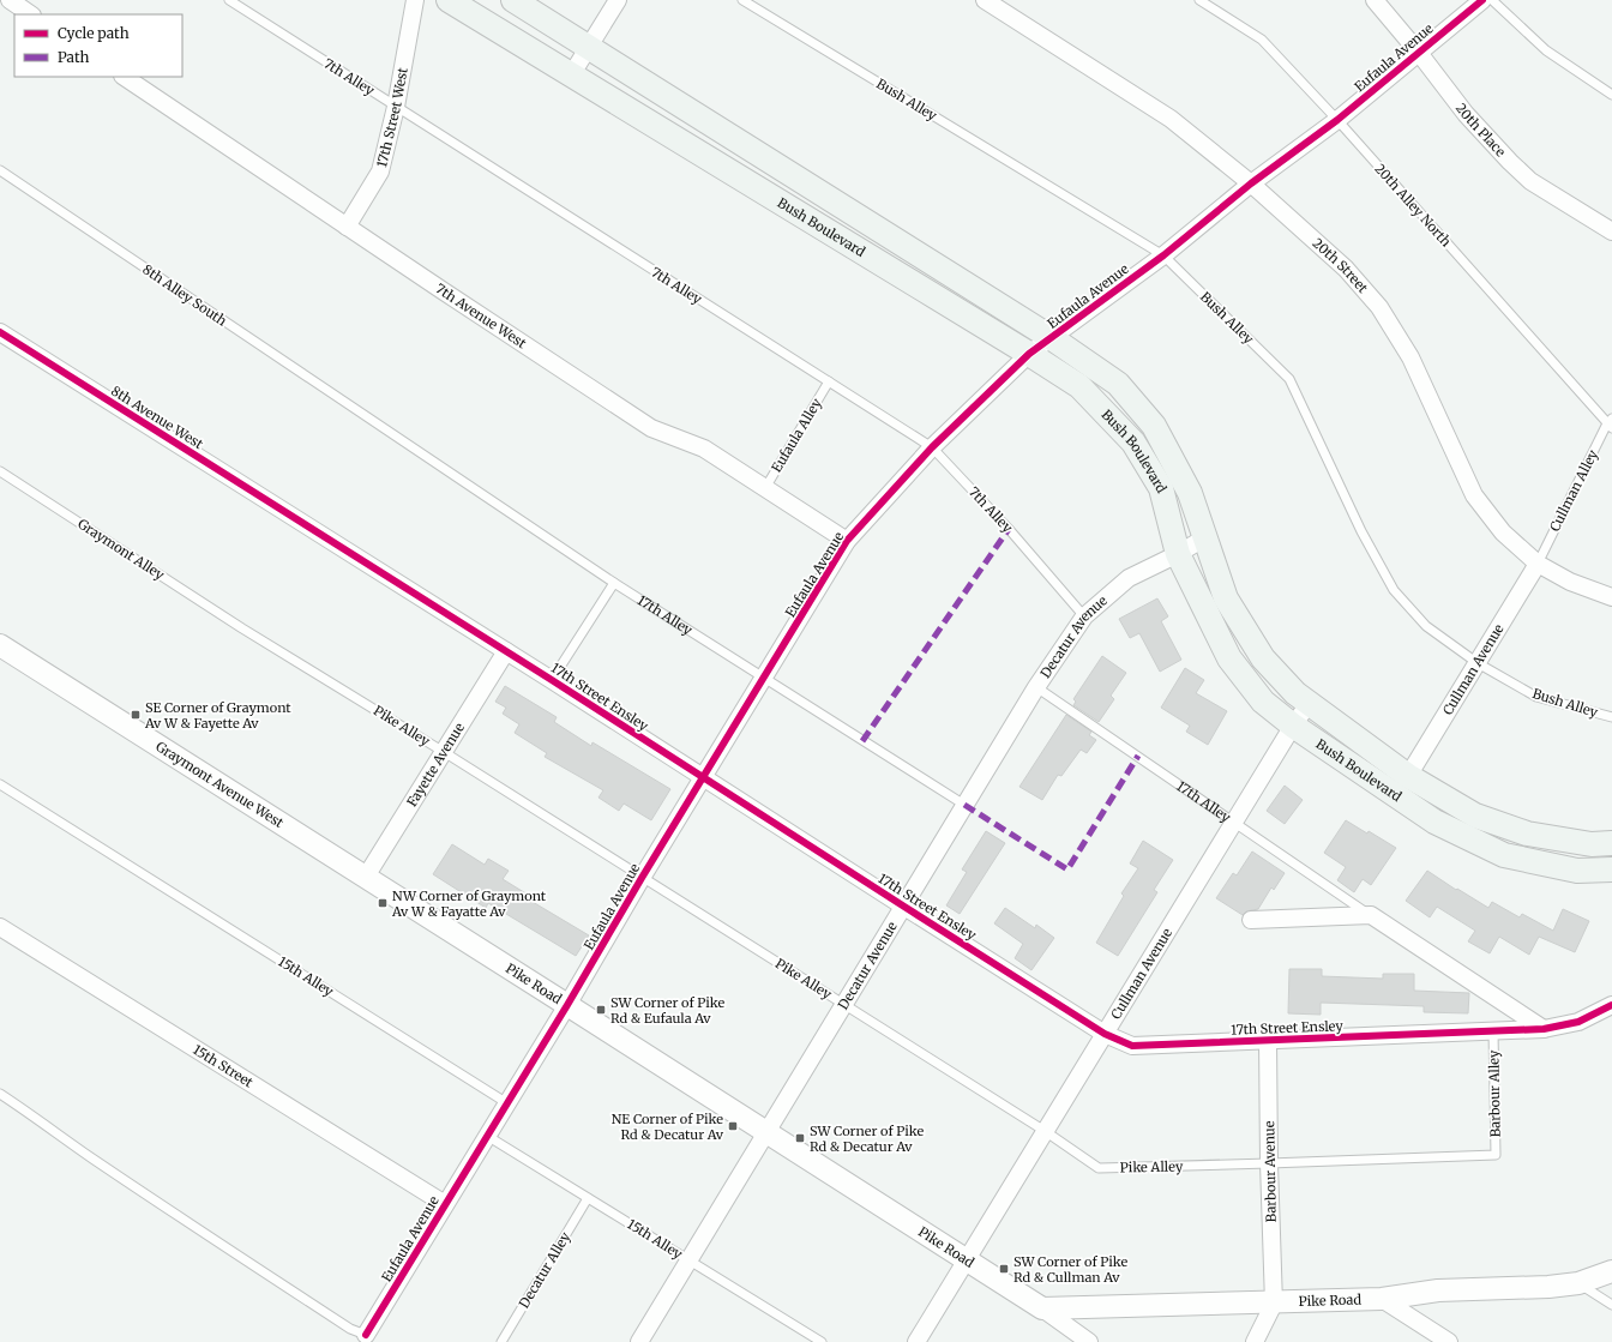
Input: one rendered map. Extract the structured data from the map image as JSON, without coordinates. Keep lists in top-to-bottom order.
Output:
{
  "streets": {
    "main road": ["Bush Boulevard"],
    "street": [
      "Eufaula Avenue",
      "17th Street West",
      "20th Place",
      "20th Street",
      "7th Avenue West",
      "8th Avenue West",
      "17th Alley",
      "Decatur Avenue",
      "Cullman Avenue",
      "17th Street Ensley",
      "Fayette Avenue",
      "Graymont Avenue West",
      "Pike Road",
      "15th Street",
      "Barbour Avenue"
    ],
    "lane": [
      "7th Alley",
      "Bush Alley",
      "20th Alley North",
      "8th Alley South",
      "Eufaula Alley",
      "Cullman Alley",
      "Graymont Alley",
      "Pike Alley",
      "15th Alley",
      "Barbour Alley",
      "Decatur Alley"
    ]
  },
  "crossings": [
    ["Eufaula Avenue", "7th Alley"],
    ["Eufaula Avenue", "Bush Alley"],
    ["Eufaula Avenue", "20th Place"],
    ["Eufaula Avenue", "20th Alley North"],
    ["Eufaula Avenue", "Bush Boulevard"],
    ["Eufaula Avenue", "20th Street"],
    ["Eufaula Avenue", "7th Avenue West"],
    ["Eufaula Avenue", "17th Alley"],
    ["Eufaula Avenue", "17th Street Ensley"],
    ["Eufaula Avenue", "Pike Alley"],
    ["Eufaula Avenue", "15th Alley"],
    ["Eufaula Avenue", "Pike Road"],
    ["Eufaula Avenue", "15th Street"],
    ["7th Alley", "17th Street West"],
    ["7th Alley", "Eufaula Alley"],
    ["7th Alley", "Decatur Avenue"],
    ["Bush Alley", "Cullman Avenue"],
    ["17th Street West", "7th Avenue West"],
    ["20th Alley North", "Cullman Alley"],
    ["Bush Boulevard", "Decatur Avenue"],
    ["Bush Boulevard", "Cullman Avenue"],
    ["20th Street", "Cullman Alley"],
    ["20th Street", "Cullman Avenue"],
    ["8th Alley South", "17th Alley"],
    ["7th Avenue West", "Eufaula Alley"],
    ["8th Avenue West", "17th Street Ensley"],
    ["Cullman Alley", "Cullman Avenue"],
    ["Graymont Alley", "Pike Alley"],
    ["17th Alley", "Decatur Avenue"],
    ["17th Alley", "Cullman Avenue"],
    ["17th Alley", "17th Street Ensley"],
    ["Decatur Avenue", "17th Street Ensley"],
    ["Decatur Avenue", "Pike Alley"],
    ["Decatur Avenue", "15th Alley"],
    ["Decatur Avenue", "Pike Road"],
    ["Cullman Avenue", "17th Street Ensley"],
    ["Cullman Avenue", "Pike Alley"],
    ["Cullman Avenue", "Pike Road"],
    ["17th Street Ensley", "Fayette Avenue"],
    ["17th Street Ensley", "Barbour Alley"],
    ["17th Street Ensley", "Barbour Avenue"],
    ["Pike Alley", "Fayette Avenue"],
    ["Pike Alley", "Barbour Alley"],
    ["Pike Alley", "Barbour Avenue"],
    ["Fayette Avenue", "Graymont Avenue West"],
    ["Fayette Avenue", "Pike Road"],
    ["Graymont Avenue West", "Pike Road"],
    ["15th Alley", "Decatur Alley"],
    ["Pike Road", "Barbour Avenue"]
  ],
  "places": {
    "transit": [
      "SE Corner of Graymont Av W & Fayette Av",
      "NW Corner of Graymont Av W & Fayatte Av",
      "SW Corner of Pike Rd & Eufaula Av",
      "NE Corner of Pike Rd & Decatur Av",
      "SW Corner of Pike Rd & Decatur Av",
      "SW Corner of Pike Rd & Cullman Av"
    ]
  },
  "legend": ["Cycle path", "Path"]
}
